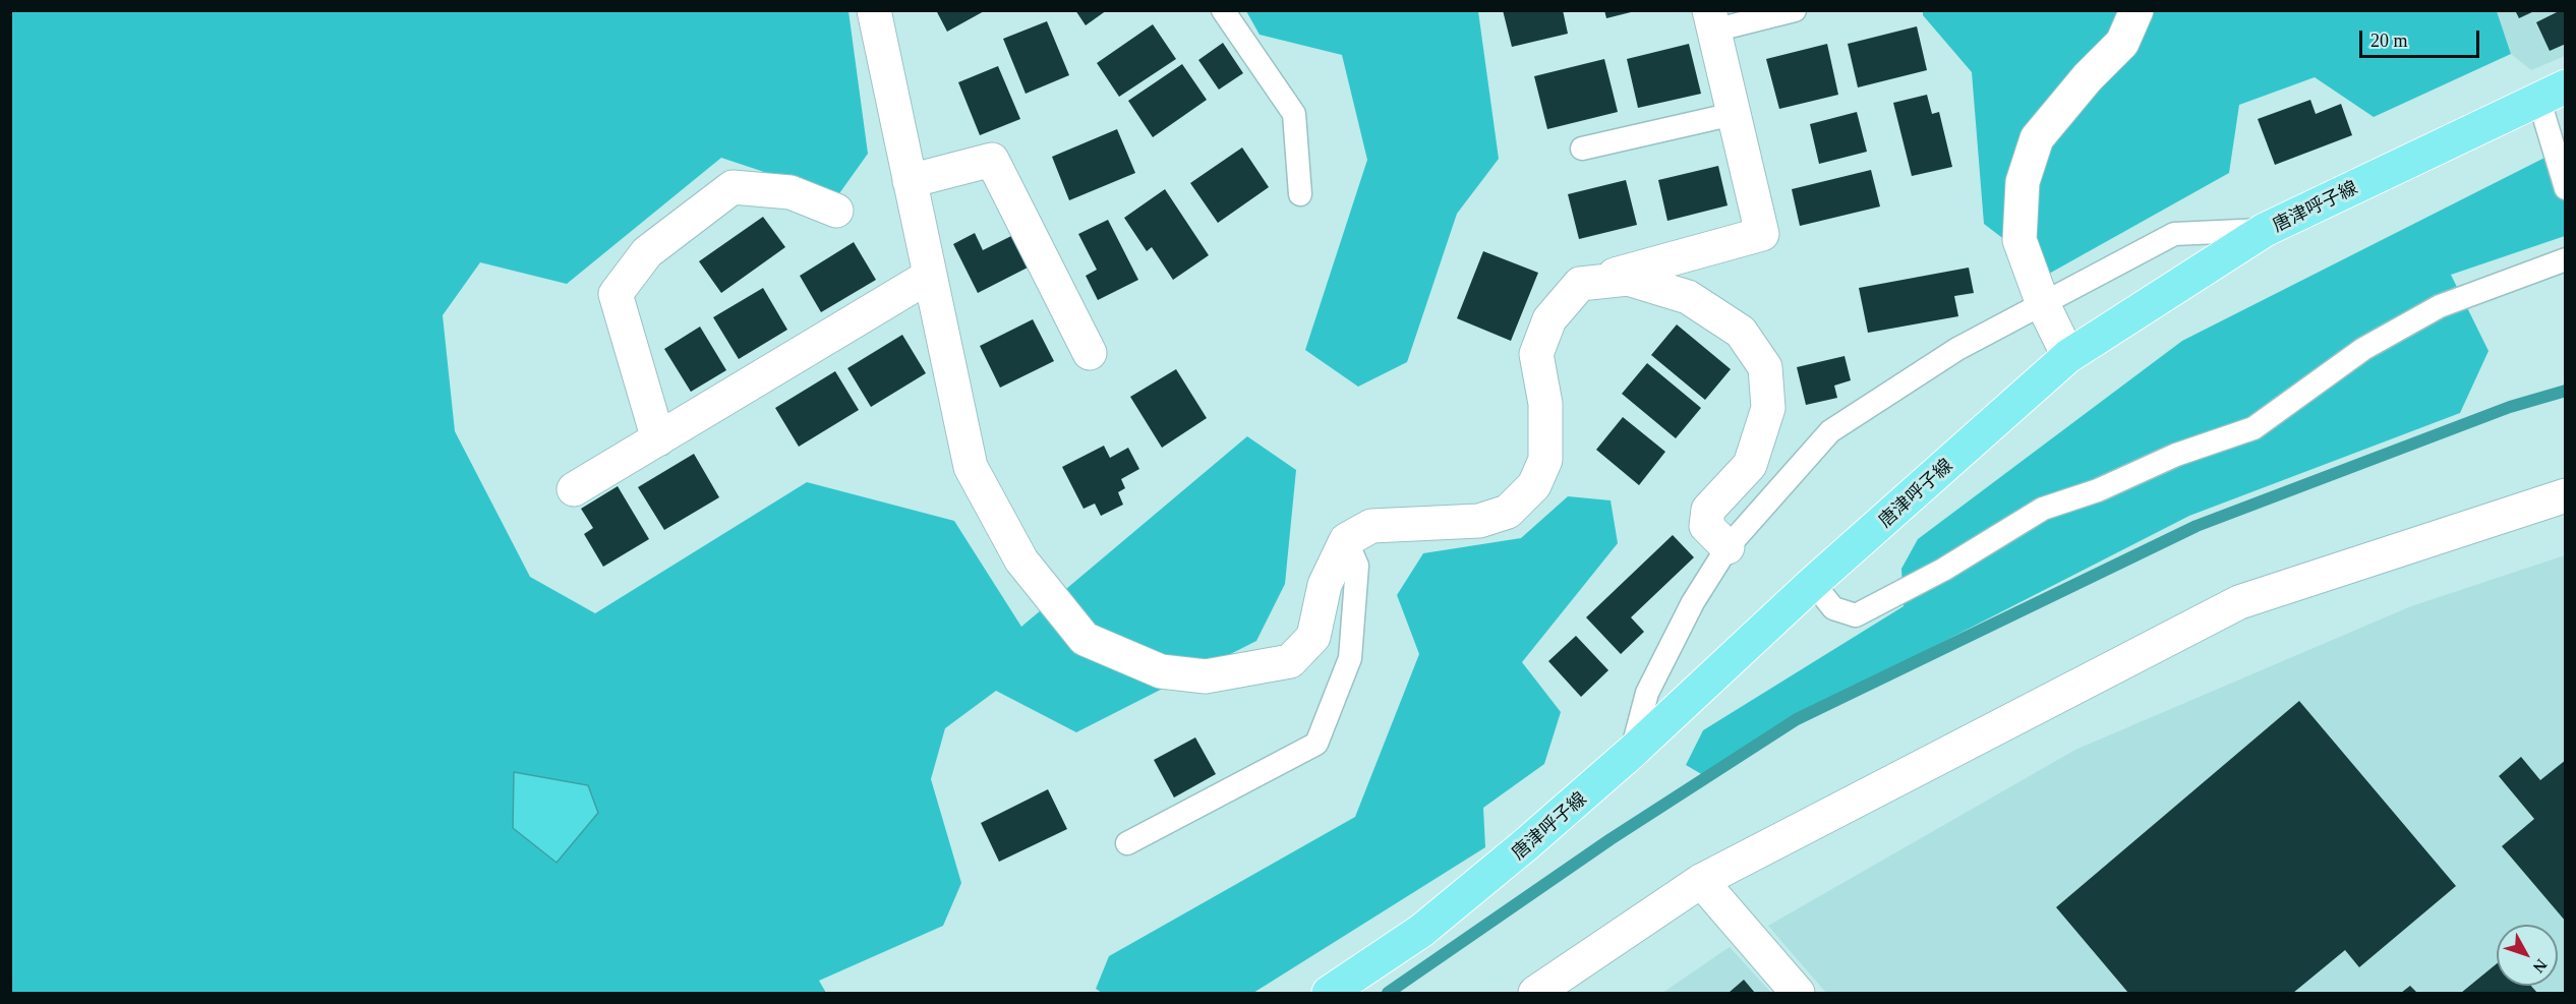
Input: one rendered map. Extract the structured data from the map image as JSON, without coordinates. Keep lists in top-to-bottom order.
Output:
{
  "streets": {
    "main road": ["唐津呼子線"]
  },
  "scale_bar": "20 m",
  "north": "bottom right"
}
